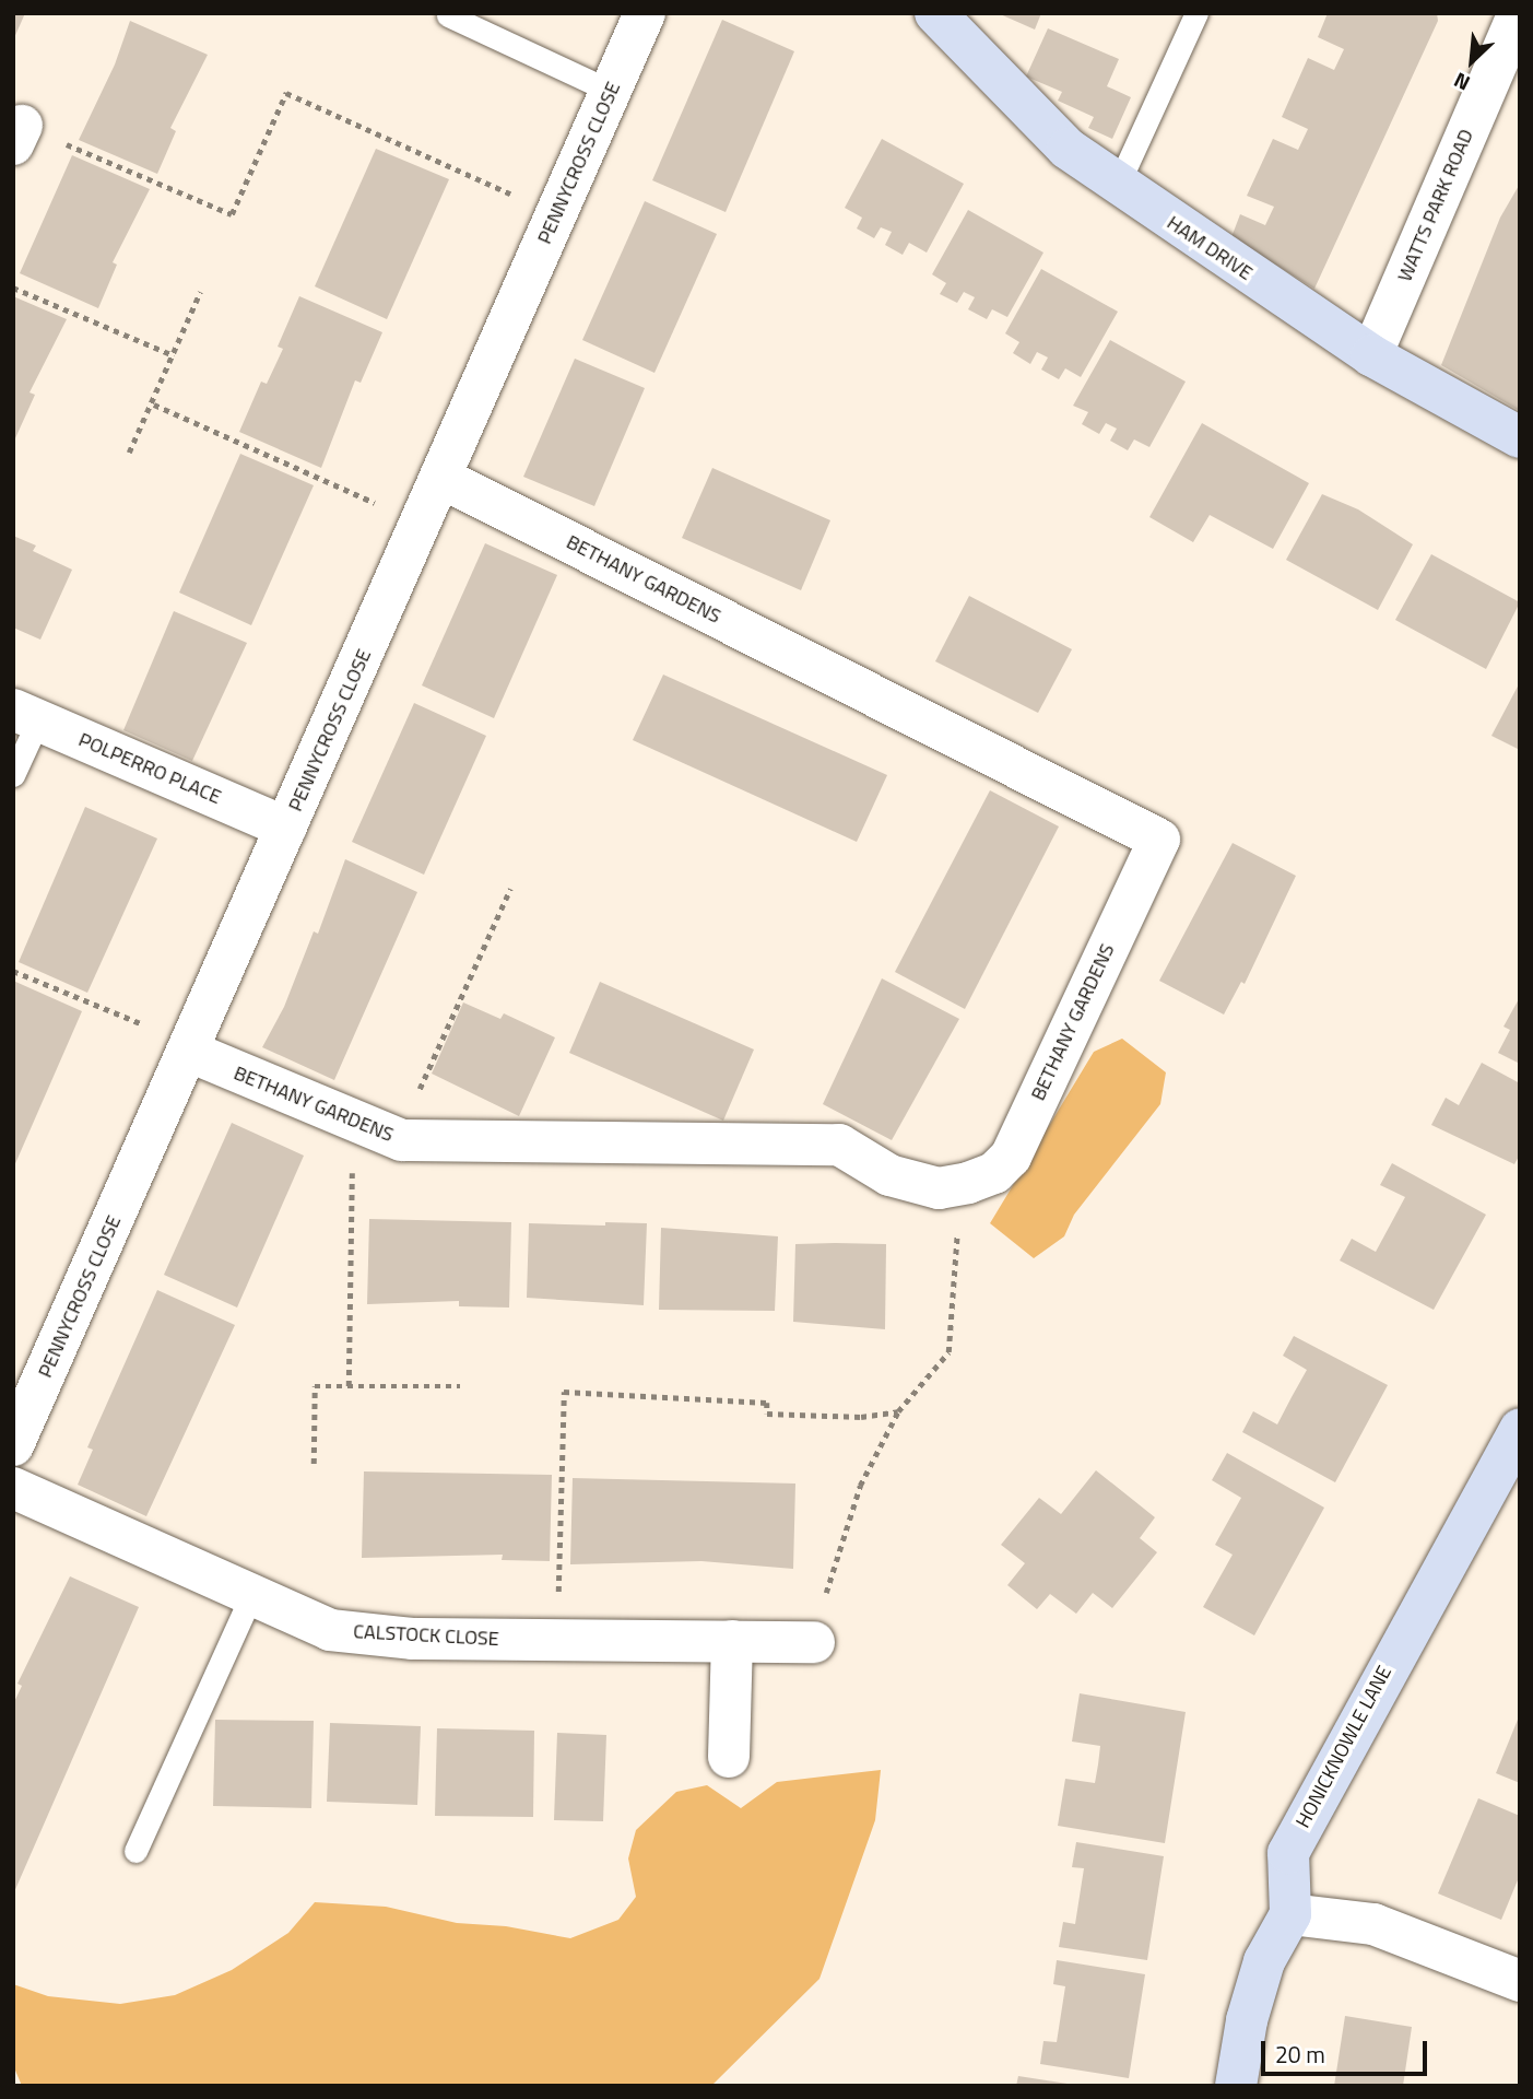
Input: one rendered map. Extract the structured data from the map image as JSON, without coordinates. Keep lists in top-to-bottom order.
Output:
{
  "streets": {
    "street": [
      "PENNYCROSS CLOSE",
      "WATTS PARK ROAD",
      "HAM DRIVE",
      "BETHANY GARDENS",
      "POLPERRO PLACE",
      "CALSTOCK CLOSE",
      "HONICKNOWLE LANE"
    ]
  },
  "crossings": [
    ["PENNYCROSS CLOSE", "BETHANY GARDENS"],
    ["PENNYCROSS CLOSE", "POLPERRO PLACE"],
    ["WATTS PARK ROAD", "HAM DRIVE"]
  ],
  "scale_bar": "20 m",
  "north": "bottom left"
}
